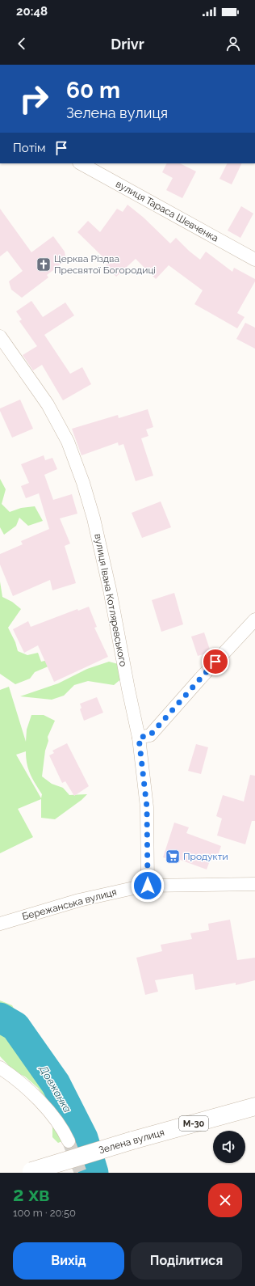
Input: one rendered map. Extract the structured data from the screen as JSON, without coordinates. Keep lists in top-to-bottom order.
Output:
{
  "streets": {
    "highway": ["М-30", "Зелена вулиця"],
    "street": ["вулиця Тараса Шевченка", "вулиця Івана Котляревського", "Бережанська вулиця"]
  },
  "crossings": [
    ["вулиця Івана Котляревського", "Бережанська вулиця"]
  ],
  "water": ["Довжанка"],
  "places": {
    "church": ["Церква Різдва Пресвятої Богородиці"],
    "supermarket": ["Продукти"]
  },
  "page": {
    "status": "20:48",
    "header": "Drivr",
    "turn": ["60 m", "Зелена вулиця"],
    "then": "Потім",
    "heading": ["2 хв", "100 m · 20:50"],
    "buttons": ["Вихід", "Поділитися"]
  }
}
